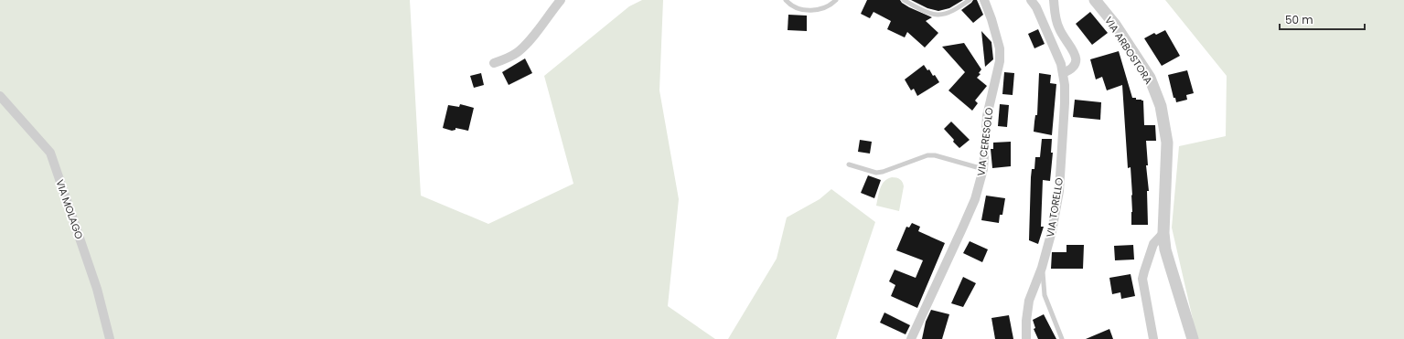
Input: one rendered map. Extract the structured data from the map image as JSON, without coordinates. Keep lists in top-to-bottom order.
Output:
{
  "streets": {
    "street": [
      "VIA ARBOSTORA",
      "VIA CERESOLO",
      "VIA TORELLO",
      "VIA MOLAGO"
    ]
  },
  "scale_bar": "50 m"
}
